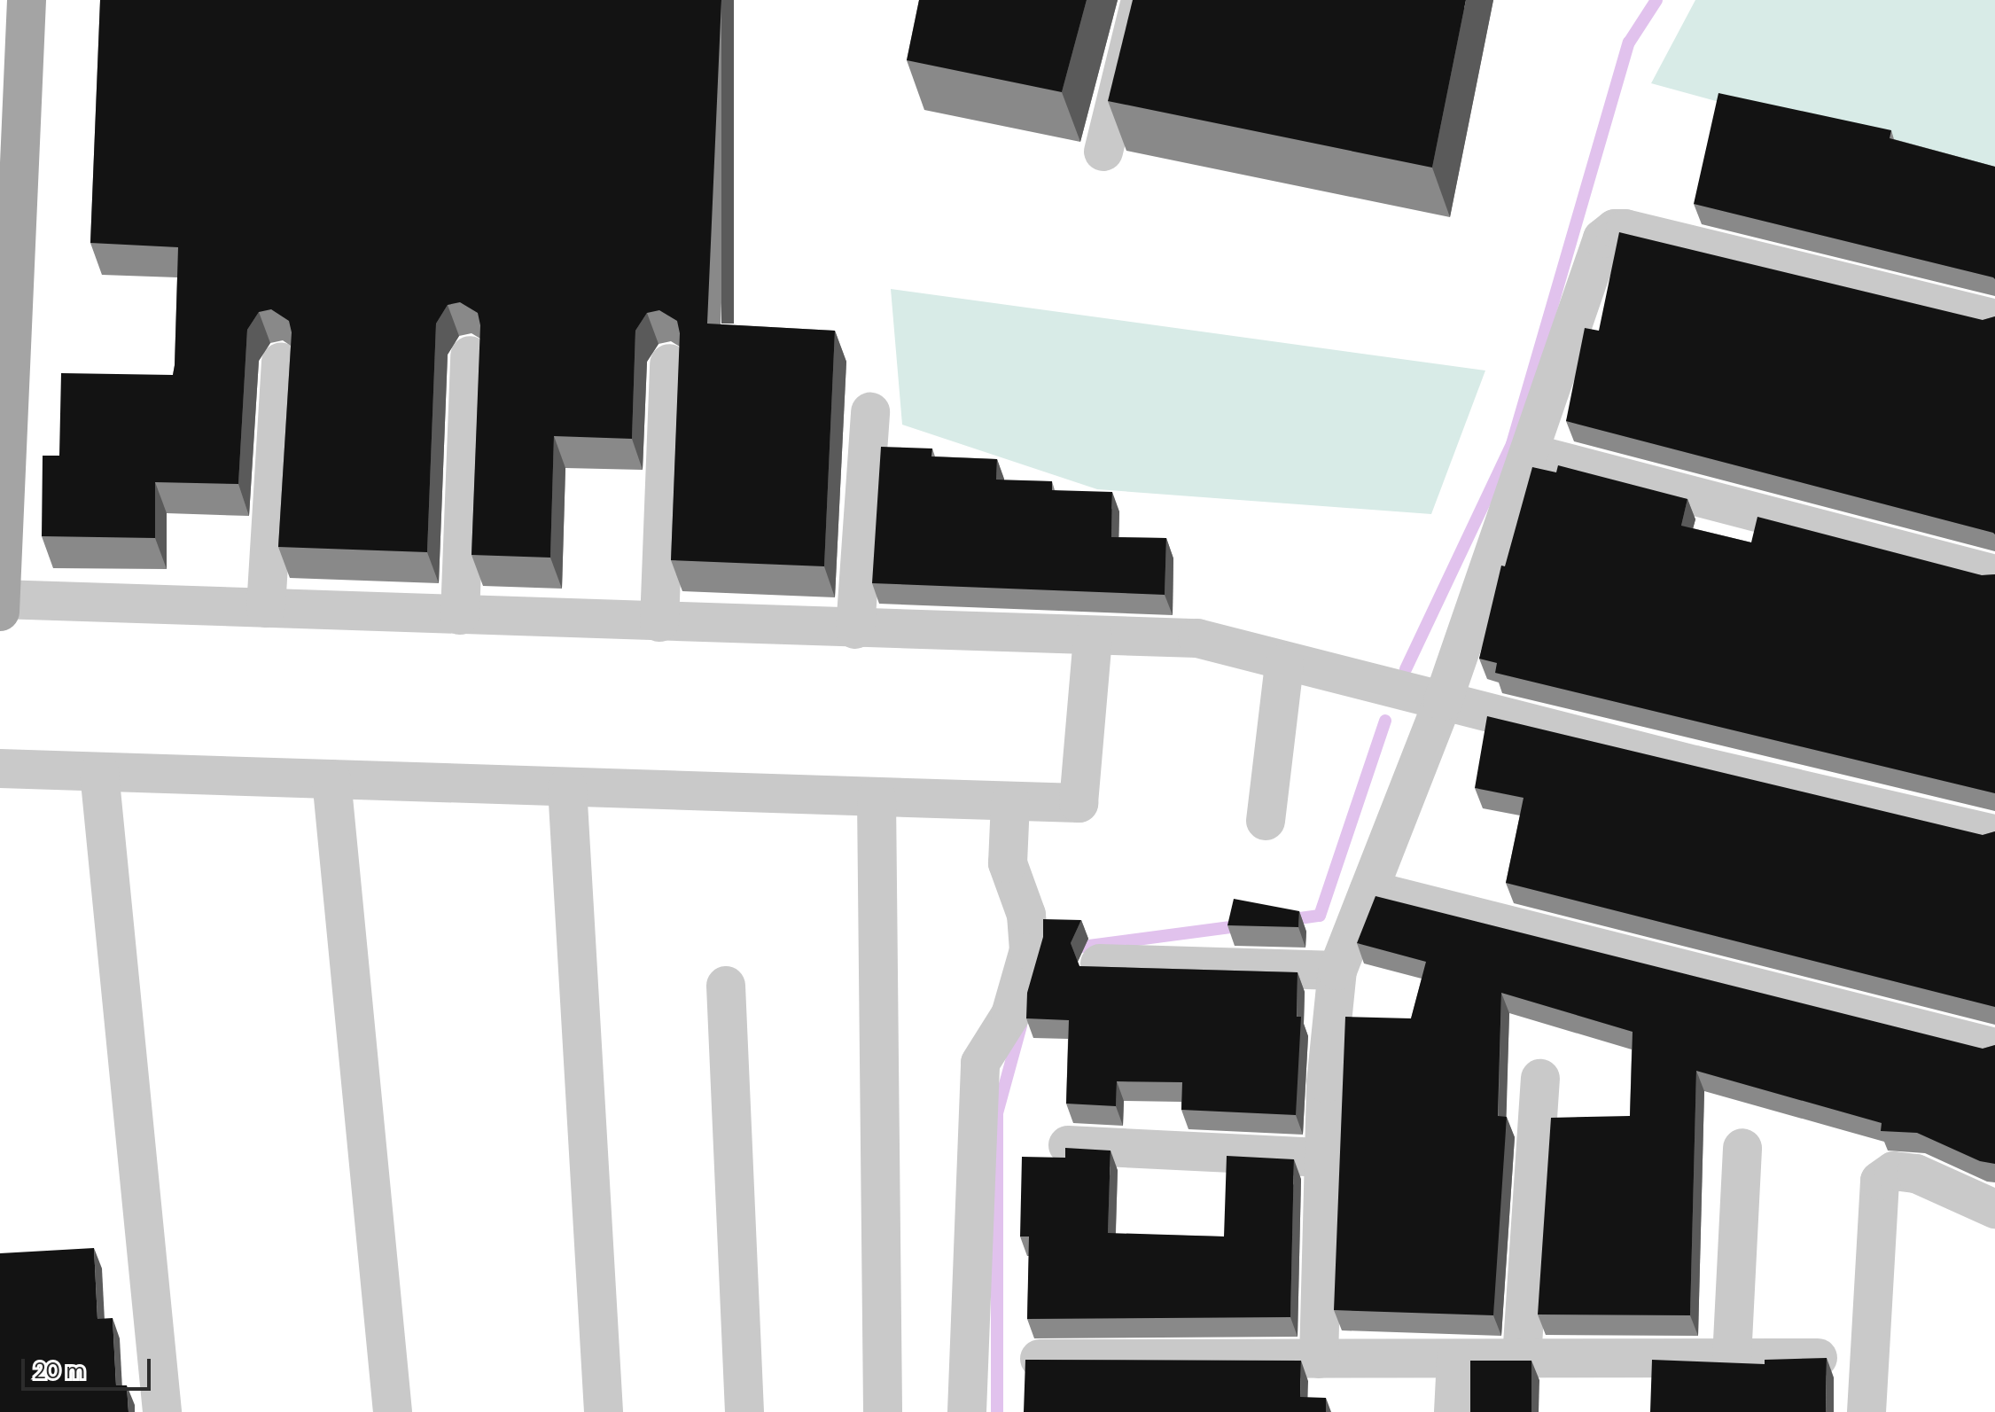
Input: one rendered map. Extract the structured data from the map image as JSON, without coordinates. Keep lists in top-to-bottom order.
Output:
{
  "scale_bar": "20 m"
}
